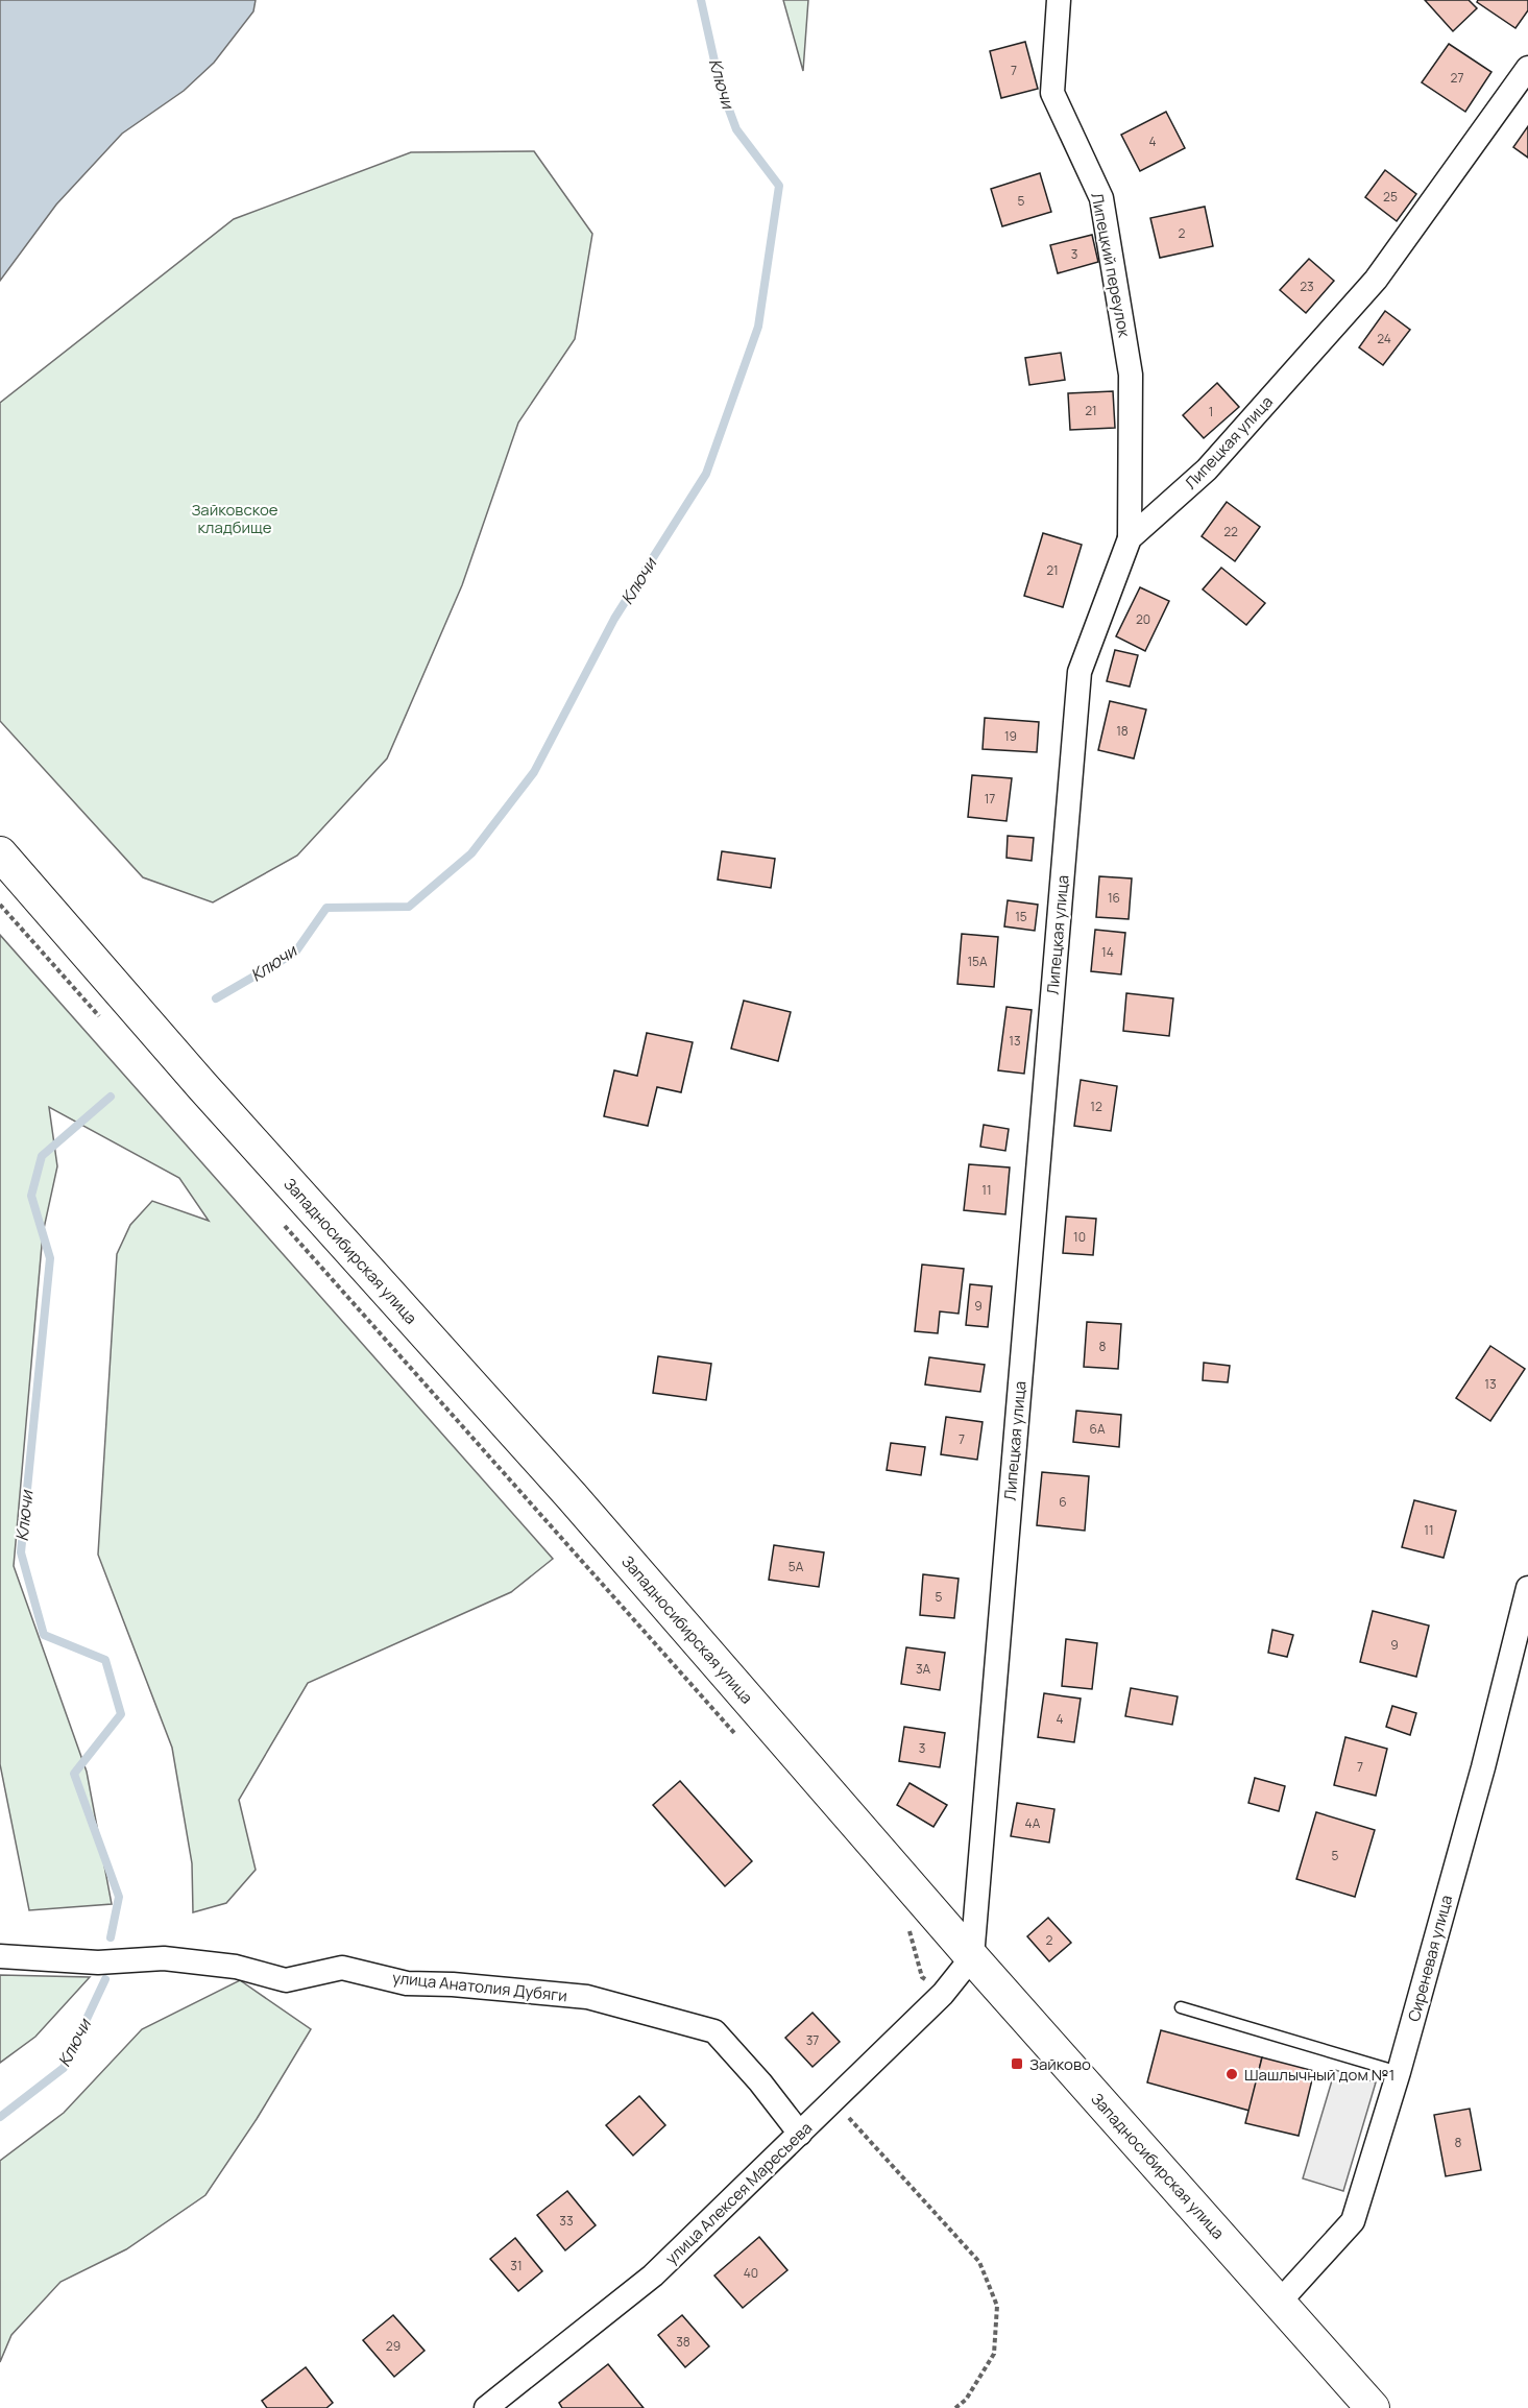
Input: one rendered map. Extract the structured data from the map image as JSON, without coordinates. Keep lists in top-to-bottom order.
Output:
{
  "streets": {
    "main road": ["Западносибирская улица"],
    "street": [
      "Липецкий переулок",
      "Липецкая улица",
      "Сиреневая улица",
      "улица Анатолия Дубяги",
      "улица Алексея Маресьева"
    ]
  },
  "crossings": [
    ["Липецкий переулок", "Липецкая улица"],
    ["Липецкая улица", "Западносибирская улица"],
    ["Липецкая улица", "улица Алексея Маресьева"],
    ["Западносибирская улица", "Сиреневая улица"],
    ["Западносибирская улица", "улица Алексея Маресьева"],
    ["улица Анатолия Дубяги", "улица Алексея Маресьева"]
  ],
  "water": ["Ключи"],
  "parks": ["Зайковское кладбище"],
  "places": {
    "transit": ["Зайково"],
    "other": ["Шашлычный дом №1"]
  },
  "house_numbers": [
    "7",
    "27",
    "4",
    "25",
    "5",
    "2",
    "3",
    "23",
    "24",
    "21",
    "1",
    "22",
    "21",
    "20",
    "18",
    "19",
    "17",
    "16",
    "15",
    "14",
    "15А",
    "13",
    "12",
    "11",
    "10",
    "9",
    "8",
    "13",
    "6А",
    "7",
    "6",
    "11",
    "5А",
    "5",
    "9",
    "3А",
    "4",
    "3",
    "7",
    "4А",
    "5",
    "2",
    "37",
    "8",
    "33",
    "31",
    "40",
    "38",
    "29"
  ]
}
